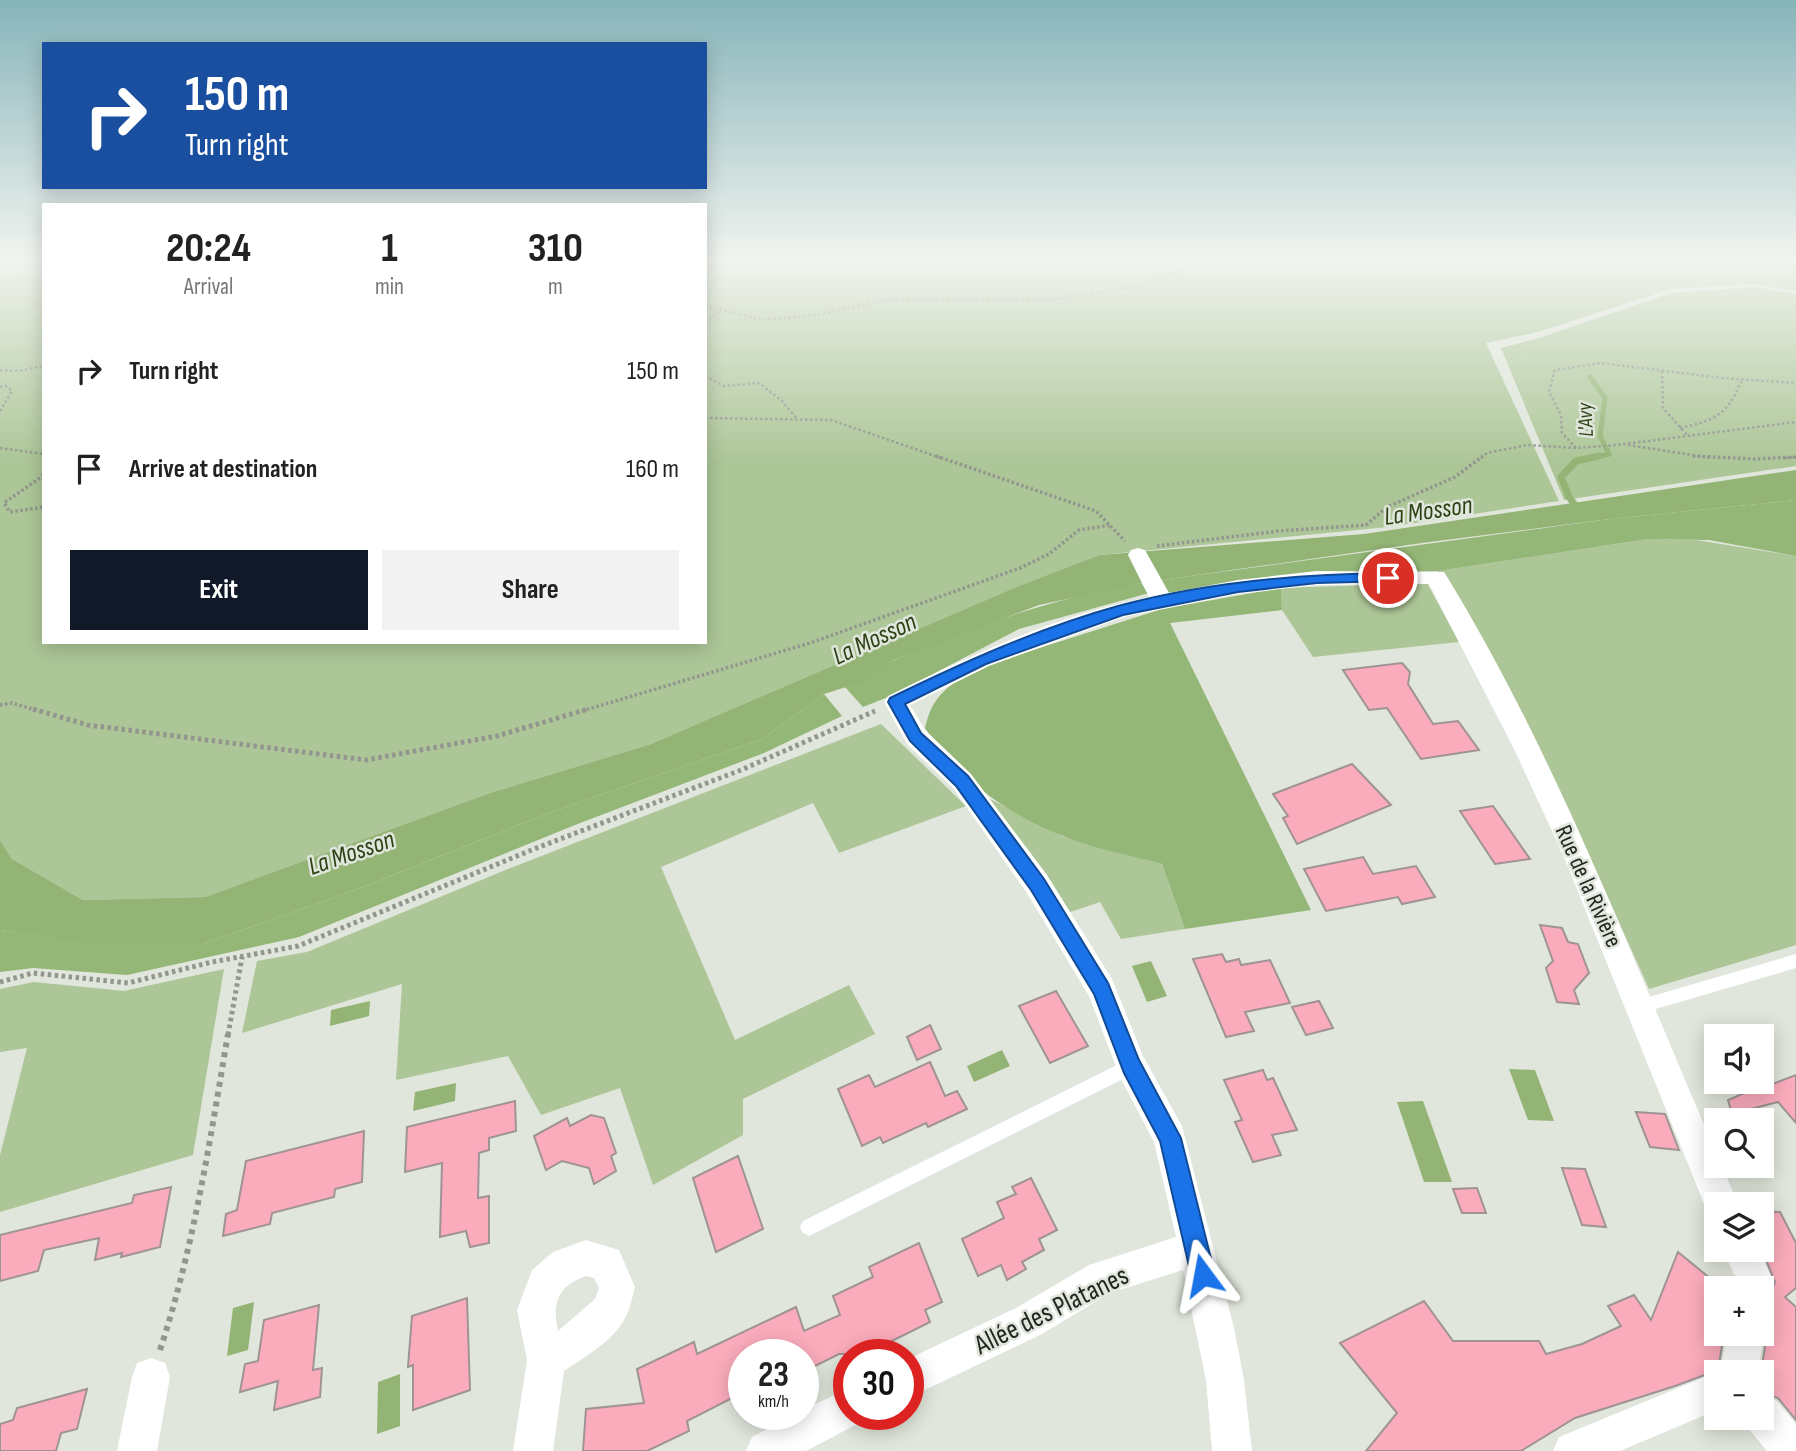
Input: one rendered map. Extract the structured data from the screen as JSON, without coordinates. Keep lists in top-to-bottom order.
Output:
{
  "streets": {
    "street": ["Rue de la Rivière", "Allée des Platanes"]
  },
  "water": ["L'Avy", "La Mosson"],
  "page": {
    "turn": ["150 m", "Turn right"],
    "eta": [
      "20:24",
      "Arrival",
      "1",
      "min",
      "310",
      "m"
    ],
    "list": [
      {
        "name": "Turn right",
        "value": "150 m"
      },
      {
        "name": "Arrive at destination",
        "value": "160 m"
      }
    ],
    "buttons": ["Exit", "Share"],
    "map_buttons": ["+", "−"],
    "speed": "23 km/h",
    "limit": "30"
  }
}
